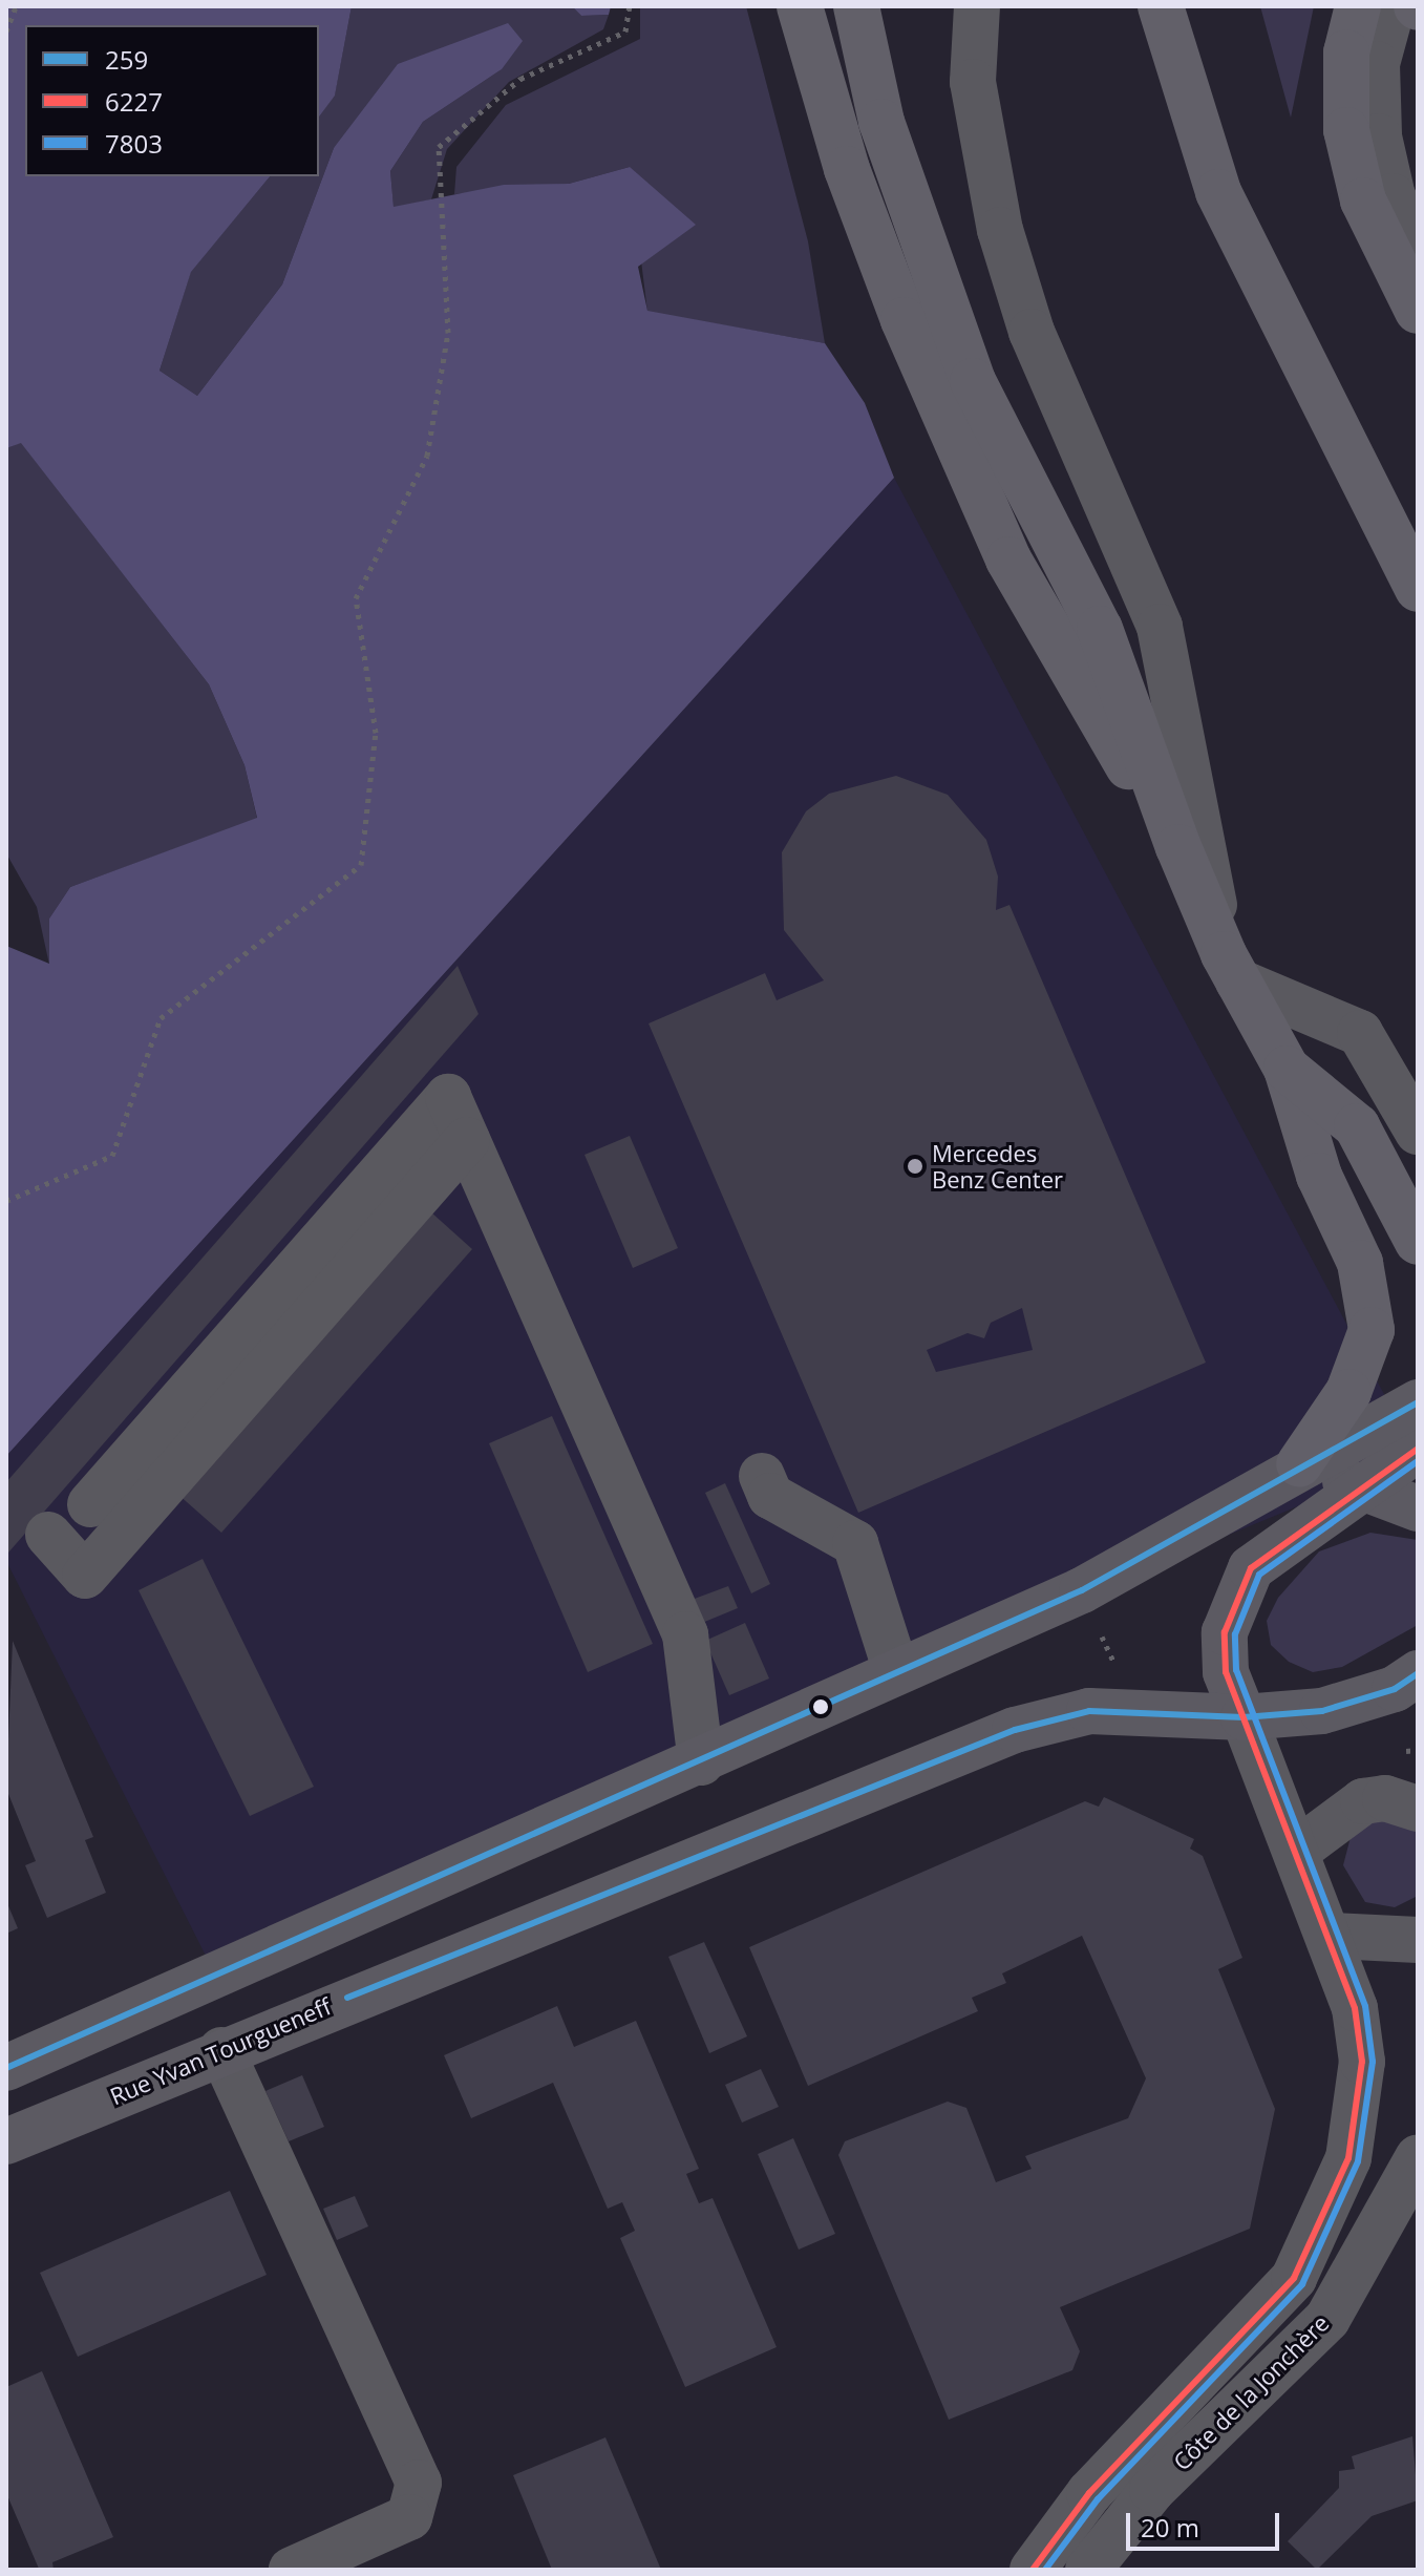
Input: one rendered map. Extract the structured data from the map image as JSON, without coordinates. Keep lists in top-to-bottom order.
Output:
{
  "streets": {
    "main road": ["Rue Yvan Tourgueneff"],
    "street": ["Côte de la Jonchère"]
  },
  "crossings": [
    ["Rue Yvan Tourgueneff", "Côte de la Jonchère"]
  ],
  "places": ["Mercedes Benz Center"],
  "lines": ["transit line 259", "transit line 6227", "transit line 7803"],
  "legend": ["259", "6227", "7803"],
  "scale_bar": "20 m"
}
